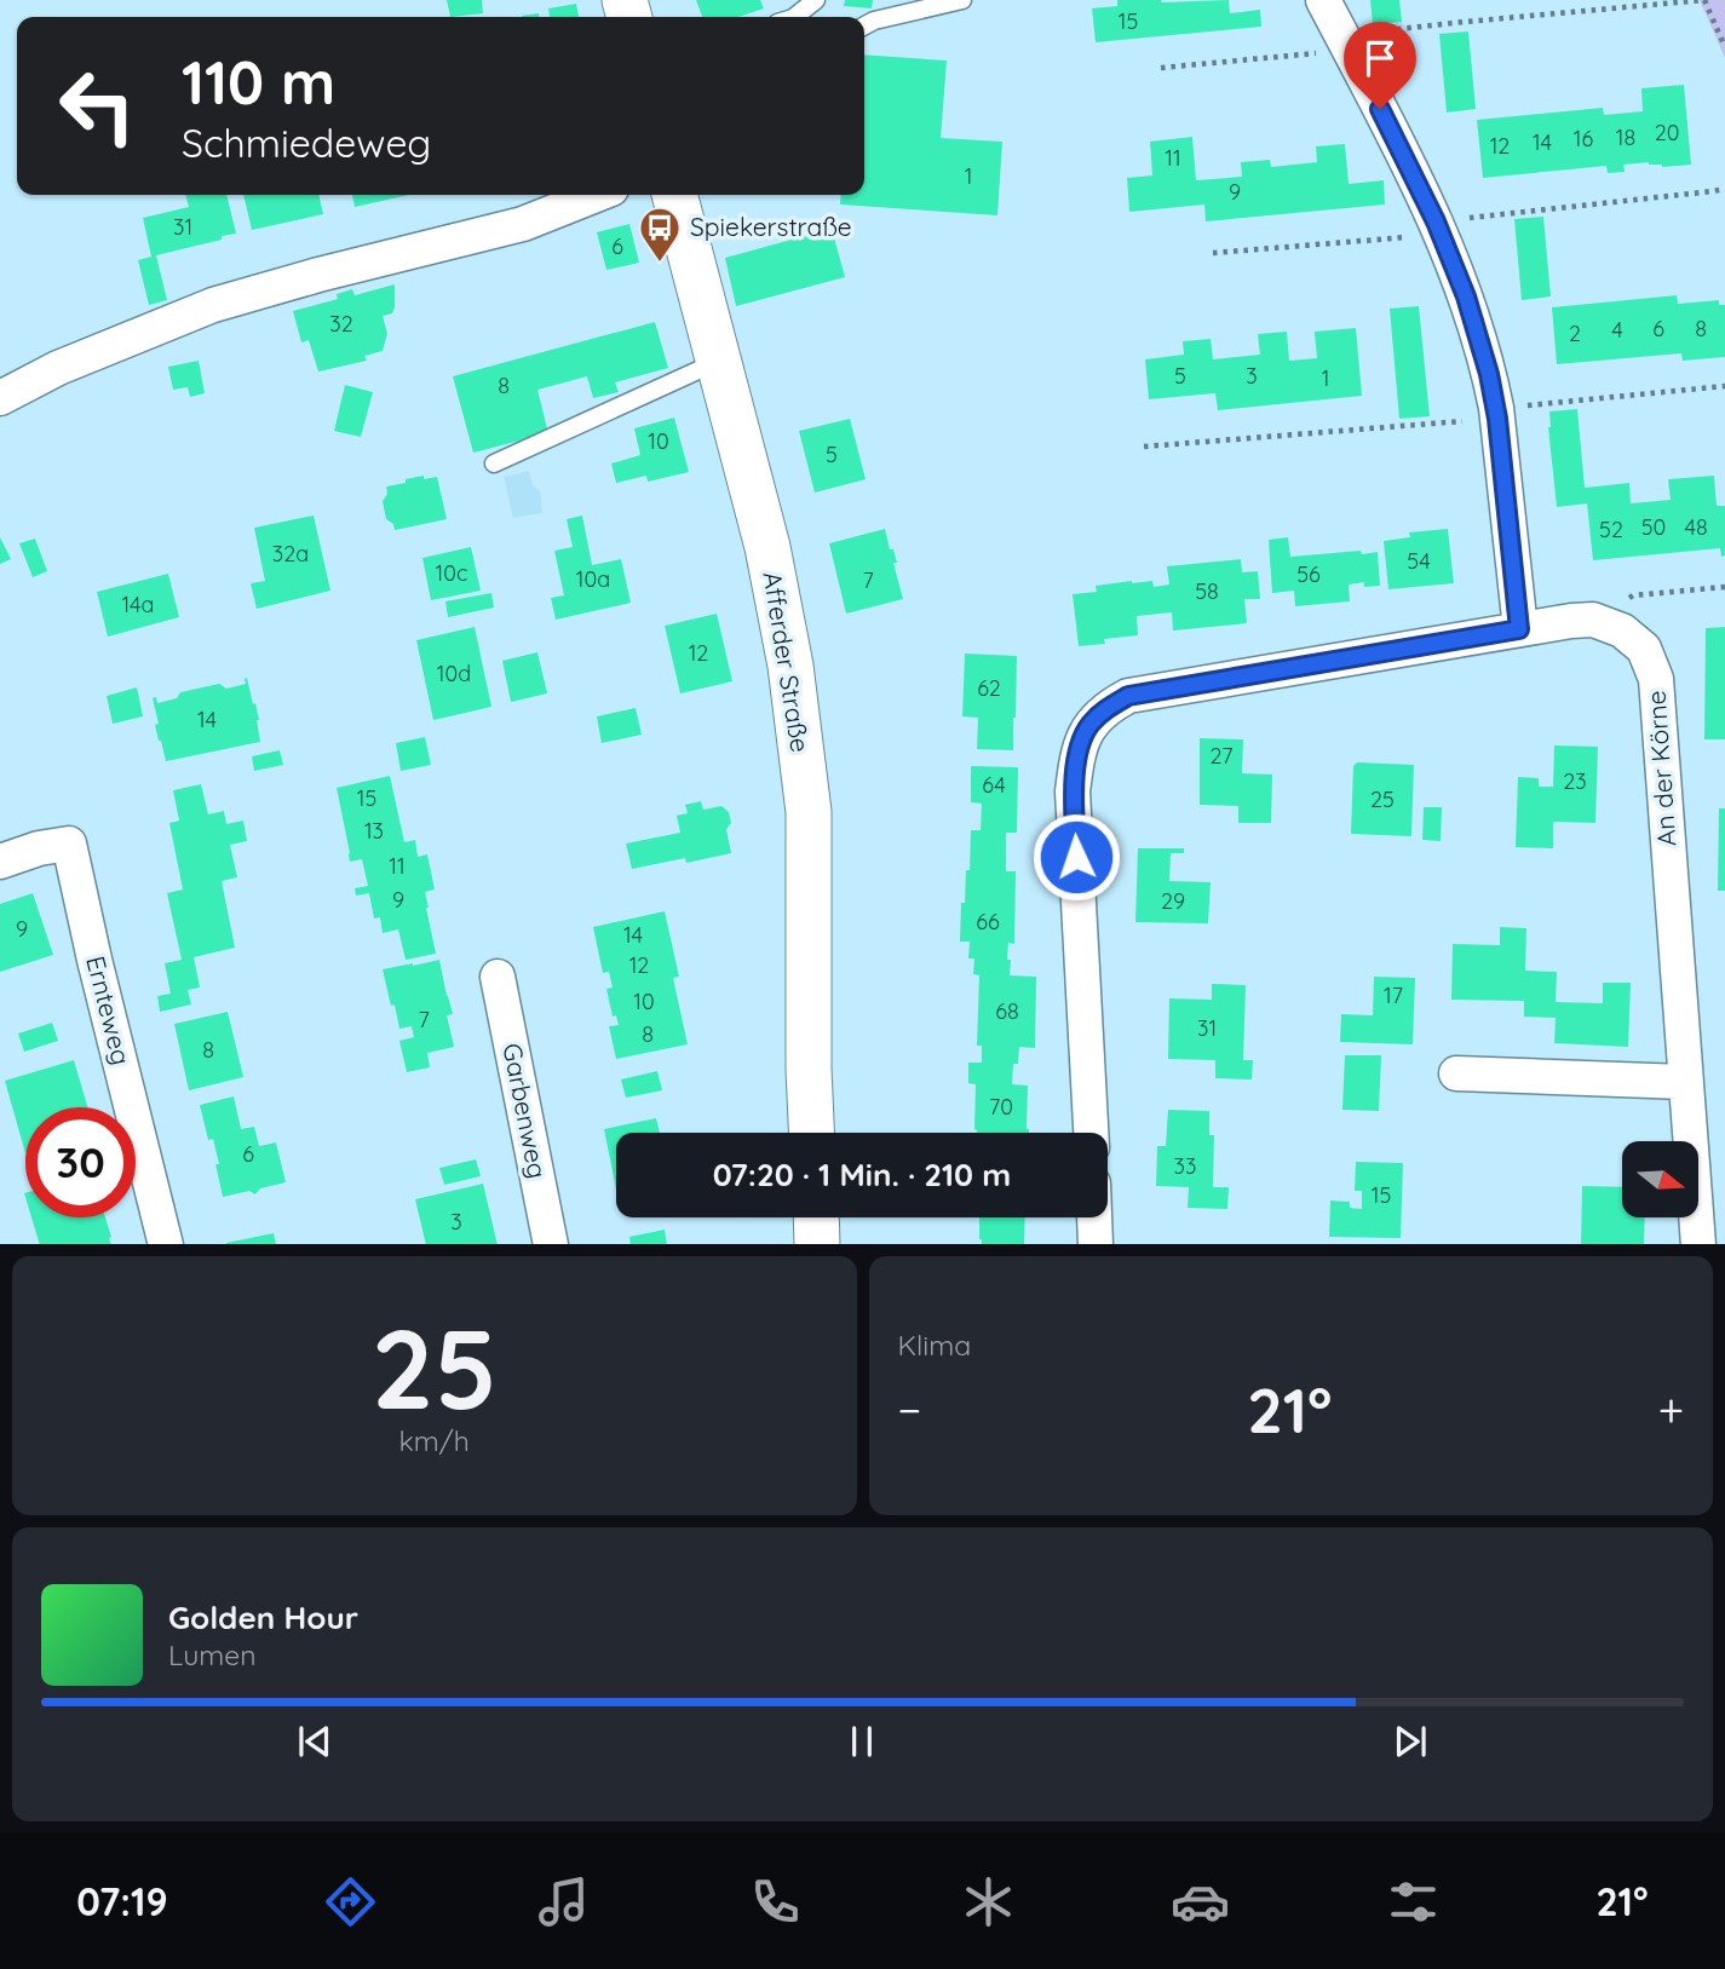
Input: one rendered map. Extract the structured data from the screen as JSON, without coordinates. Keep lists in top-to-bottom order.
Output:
{
  "streets": {
    "street": [
      "Afferder Straße",
      "An der Körne",
      "Ernteweg",
      "Garbenweg"
    ]
  },
  "places": {
    "bus stop": ["Spiekerstraße"]
  },
  "house_numbers": [
    "15",
    "20",
    "18",
    "16",
    "14",
    "12",
    "11",
    "1",
    "9",
    "31",
    "6",
    "32",
    "6",
    "8",
    "4",
    "2",
    "5",
    "3",
    "1",
    "8",
    "10",
    "5",
    "50",
    "48",
    "52",
    "32a",
    "54",
    "10c",
    "56",
    "10a",
    "7",
    "58",
    "14a",
    "12",
    "10d",
    "62",
    "14",
    "27",
    "23",
    "64",
    "15",
    "25",
    "13",
    "11",
    "9",
    "29",
    "66",
    "9",
    "14",
    "12",
    "17",
    "10",
    "68",
    "7",
    "31",
    "8",
    "8",
    "70",
    "6",
    "33",
    "15",
    "3"
  ],
  "north": "right",
  "page": {
    "turn": ["110 m", "Schmiedeweg"],
    "limit": "30",
    "trip": "07:20 · 1 Min. · 210 m",
    "tile": [
      ["25", "km/h"],
      "Klima"
    ],
    "heat": ["−", "21°", "+"],
    "song": ["Golden Hour", "Lumen"],
    "tabs": ["07:19", "21°"]
  }
}
